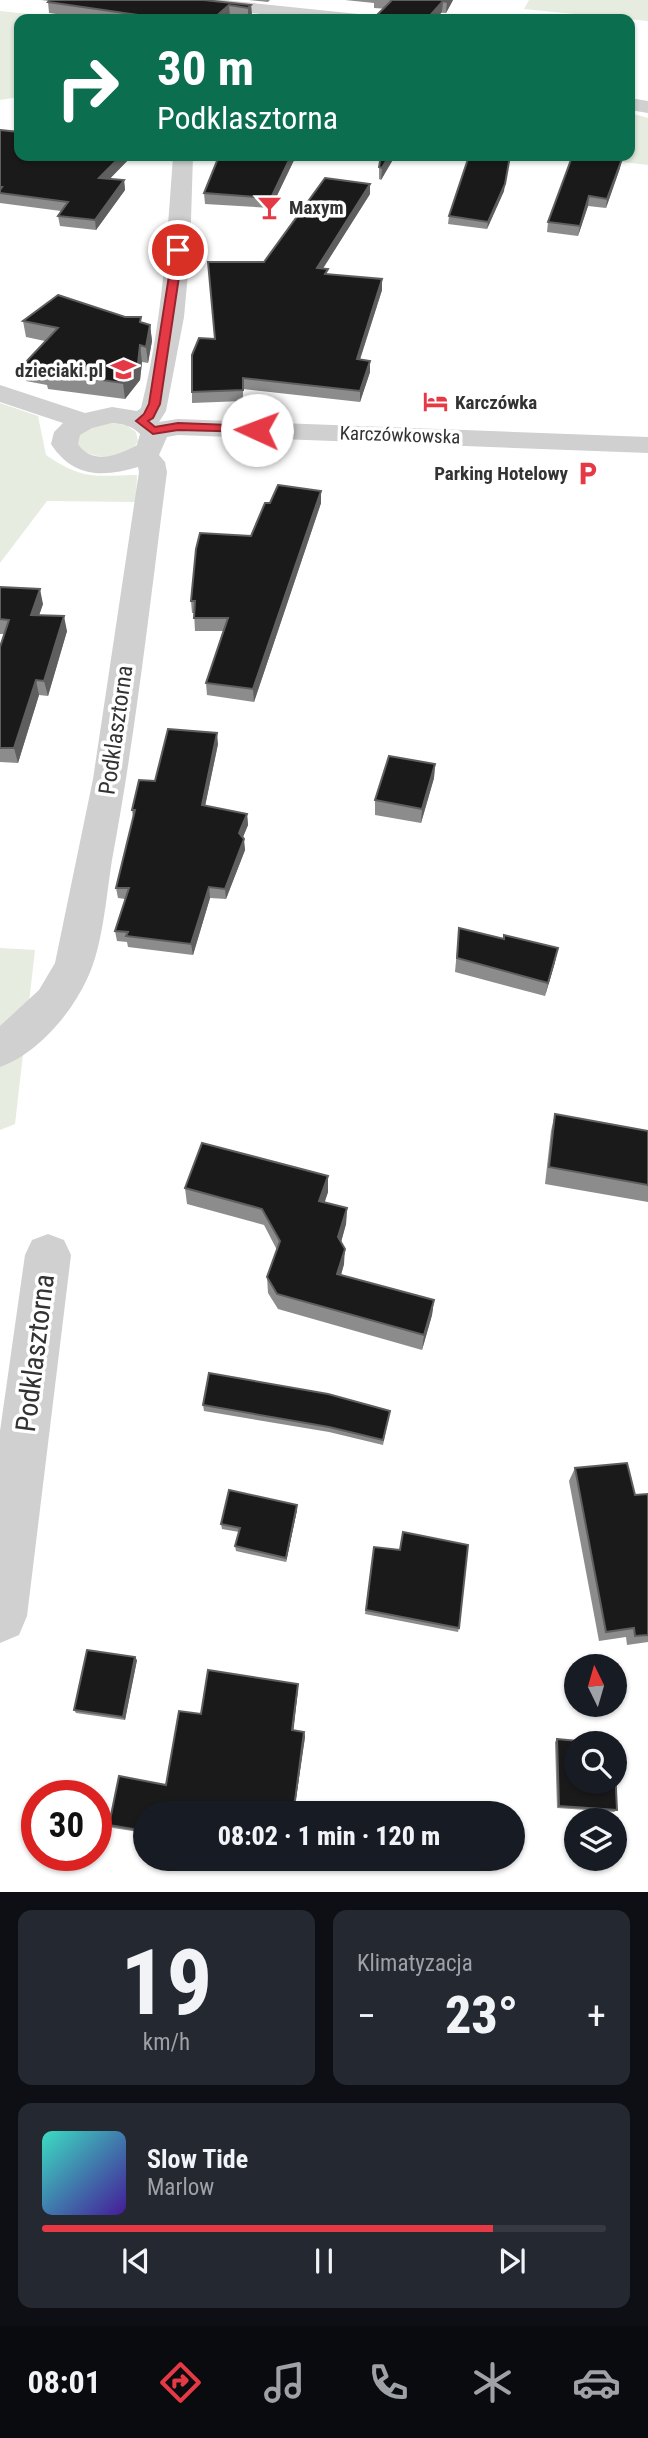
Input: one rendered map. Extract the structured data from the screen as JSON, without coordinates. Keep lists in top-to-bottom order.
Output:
{
  "streets": {
    "street": ["Karczówkowska", "Podklasztorna"]
  },
  "crossings": [
    ["Karczówkowska", "Podklasztorna"]
  ],
  "places": {
    "bar": ["Maxym"],
    "school or university": ["dzieciaki.pl"],
    "hotel": ["Karczówka"],
    "parking": ["Parking Hotelowy"]
  },
  "north": "top",
  "page": {
    "turn": ["30 m", "Podklasztorna"],
    "limit": "30",
    "trip": "08:02 · 1 min · 120 m",
    "tile": [
      ["19", "km/h"],
      "Klimatyzacja"
    ],
    "heat": ["−", "23°", "+"],
    "song": ["Slow Tide", "Marlow"],
    "tabs": "08:01"
  }
}
